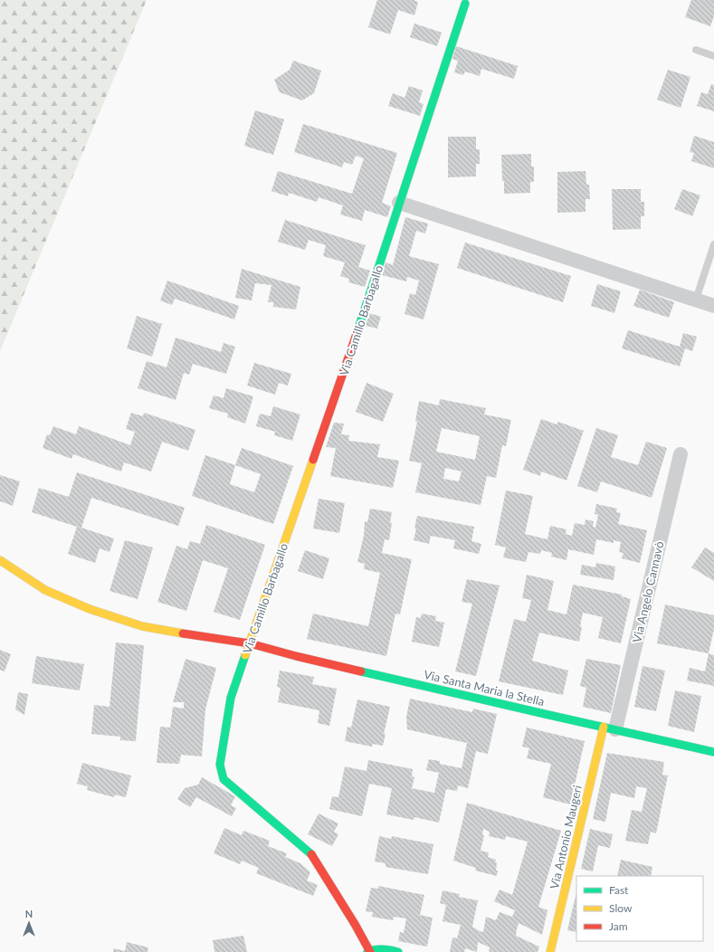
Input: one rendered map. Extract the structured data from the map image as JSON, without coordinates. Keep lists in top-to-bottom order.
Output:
{
  "streets": {
    "street": [
      "Via Camillo Barbagallo",
      "Via Angelo Cannavò",
      "Via Santa Maria la Stella",
      "Via Antonio Maugeri"
    ]
  },
  "crossings": [
    ["Via Camillo Barbagallo", "Via Santa Maria la Stella"],
    ["Via Angelo Cannavò", "Via Santa Maria la Stella"],
    ["Via Angelo Cannavò", "Via Antonio Maugeri"],
    ["Via Santa Maria la Stella", "Via Antonio Maugeri"]
  ],
  "legend": ["Fast", "Slow", "Jam"],
  "north": "top"
}
